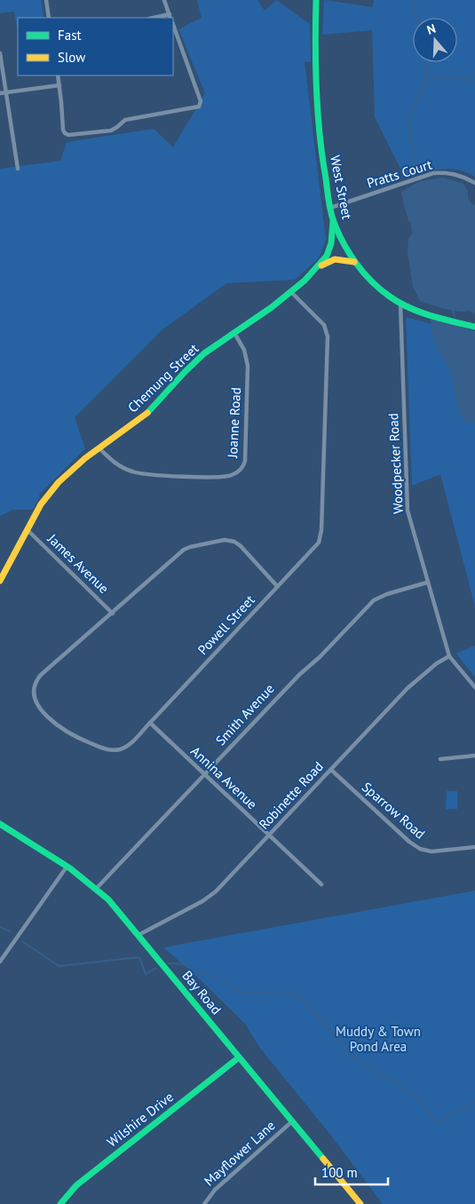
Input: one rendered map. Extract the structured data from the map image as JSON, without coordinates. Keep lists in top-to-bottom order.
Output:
{
  "streets": {
    "street": [
      "Pratts Court",
      "West Street",
      "Chemung Street",
      "Joanne Road",
      "Woodpecker Road",
      "James Avenue",
      "Powell Street",
      "Smith Avenue",
      "Annina Avenue",
      "Robinette Road",
      "Sparrow Road",
      "Bay Road",
      "Wilshire Drive",
      "Mayflower Lane"
    ]
  },
  "crossings": [
    ["Pratts Court", "West Street"],
    ["West Street", "Chemung Street"],
    ["West Street", "Woodpecker Road"],
    ["Chemung Street", "Joanne Road"],
    ["Chemung Street", "James Avenue"],
    ["Chemung Street", "Powell Street"],
    ["Woodpecker Road", "Smith Avenue"],
    ["Woodpecker Road", "Robinette Road"],
    ["James Avenue", "Powell Street"],
    ["Powell Street", "Annina Avenue"],
    ["Smith Avenue", "Annina Avenue"],
    ["Smith Avenue", "Bay Road"],
    ["Annina Avenue", "Robinette Road"],
    ["Robinette Road", "Sparrow Road"],
    ["Robinette Road", "Bay Road"],
    ["Bay Road", "Wilshire Drive"],
    ["Bay Road", "Mayflower Lane"]
  ],
  "parks": ["Muddy & Town Pond Area"],
  "legend": ["Fast", "Slow"],
  "scale_bar": "100 m",
  "north": "top"
}
